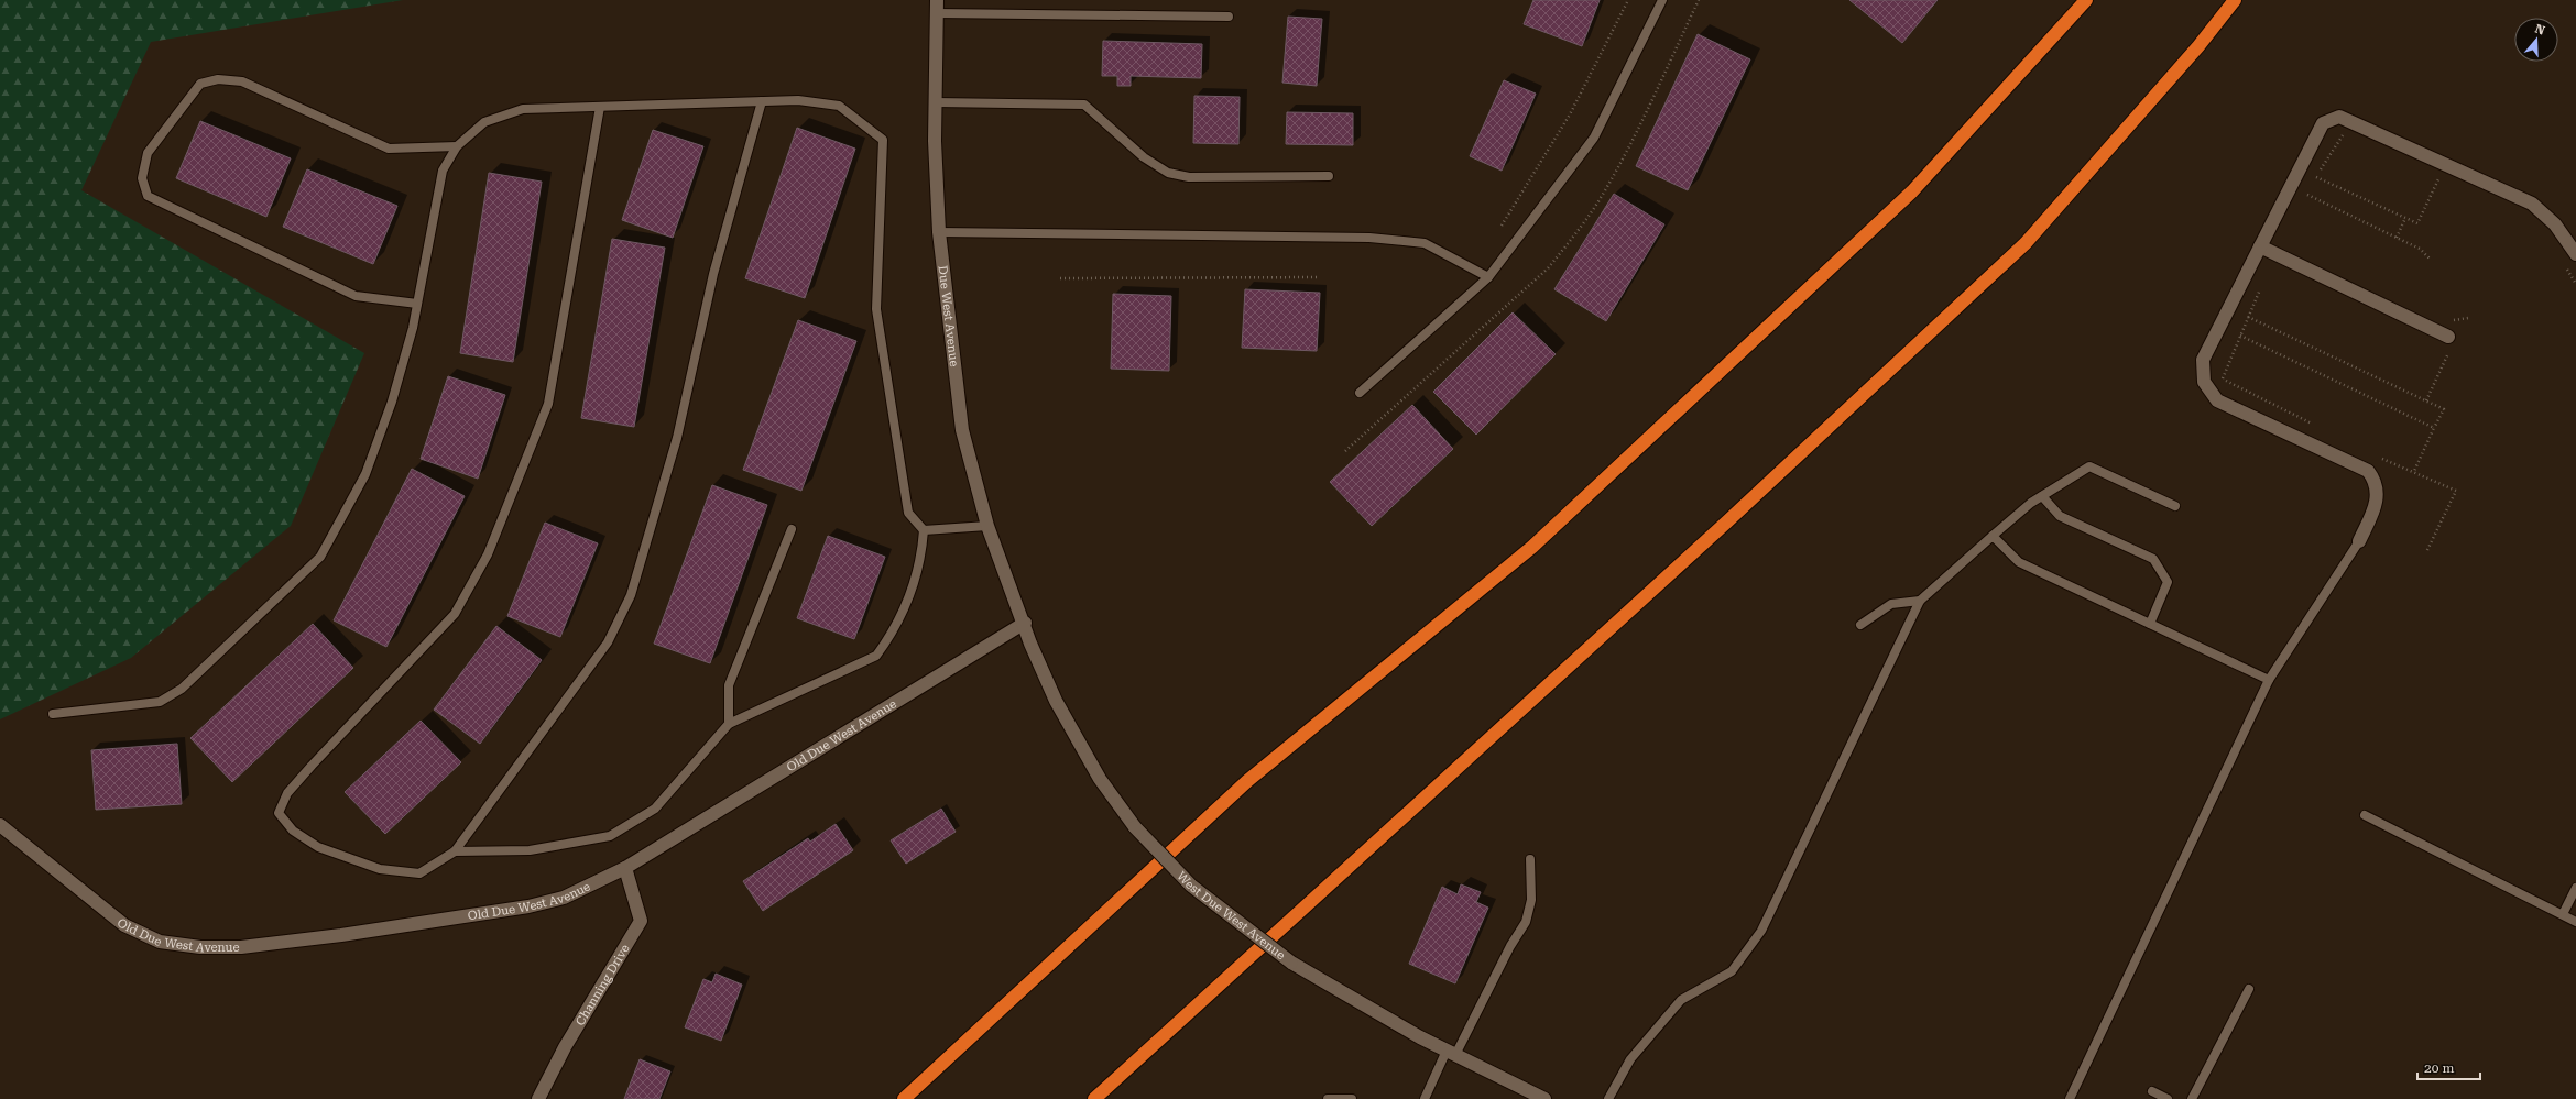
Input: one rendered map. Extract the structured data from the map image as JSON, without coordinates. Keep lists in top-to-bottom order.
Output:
{
  "streets": {
    "street": [
      "Due West Avenue",
      "Old Due West Avenue",
      "West Due West Avenue",
      "Channing Drive"
    ]
  },
  "crossings": [
    ["Due West Avenue", "Old Due West Avenue"],
    ["Due West Avenue", "West Due West Avenue"],
    ["Old Due West Avenue", "West Due West Avenue"],
    ["Old Due West Avenue", "Channing Drive"]
  ],
  "scale_bar": "20 m",
  "north": "top"
}
